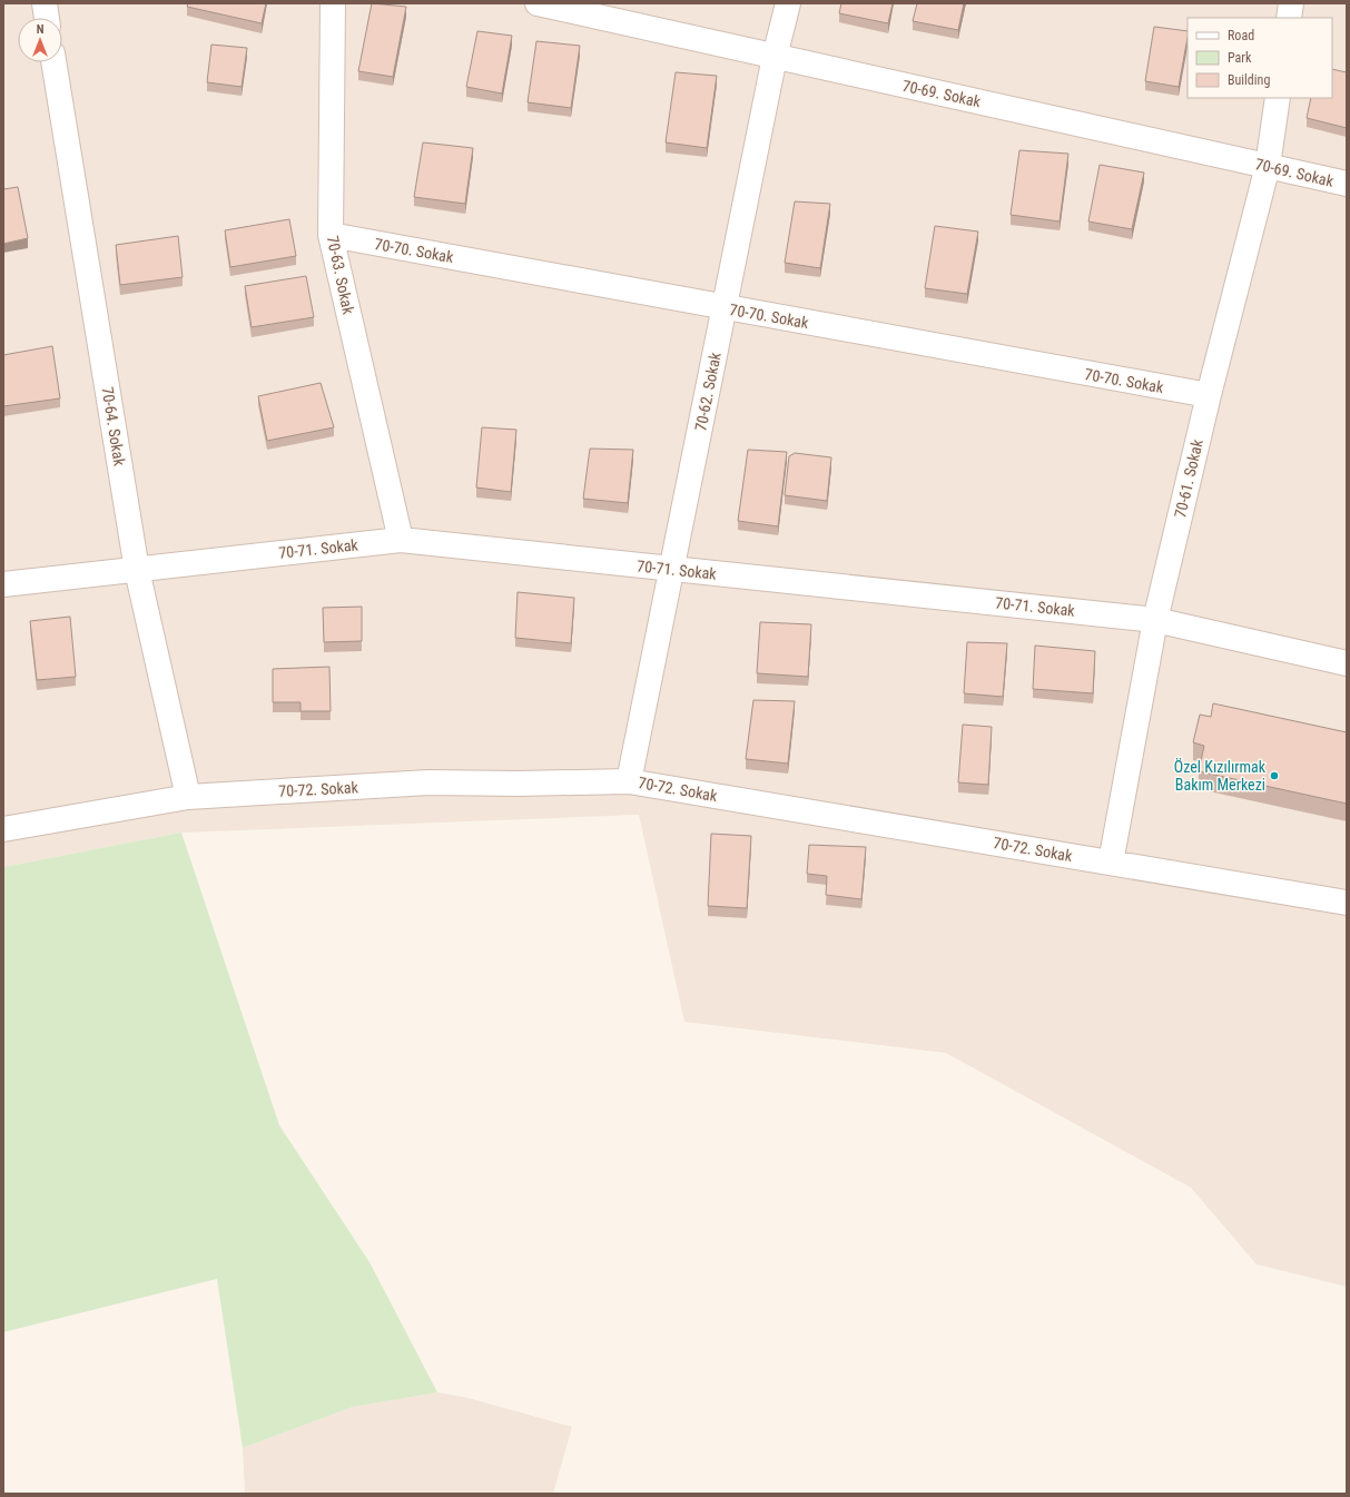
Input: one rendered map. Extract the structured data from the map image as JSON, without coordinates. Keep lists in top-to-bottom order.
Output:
{
  "streets": {
    "street": [
      "70-69. Sokak",
      "70-70. Sokak",
      "70-63. Sokak",
      "70-62. Sokak",
      "70-64. Sokak",
      "70-61. Sokak",
      "70-71. Sokak",
      "70-72. Sokak"
    ]
  },
  "crossings": [
    ["70-69. Sokak", "70-62. Sokak"],
    ["70-69. Sokak", "70-61. Sokak"],
    ["70-70. Sokak", "70-63. Sokak"],
    ["70-70. Sokak", "70-62. Sokak"],
    ["70-70. Sokak", "70-61. Sokak"],
    ["70-63. Sokak", "70-71. Sokak"],
    ["70-62. Sokak", "70-71. Sokak"],
    ["70-62. Sokak", "70-72. Sokak"],
    ["70-64. Sokak", "70-71. Sokak"],
    ["70-64. Sokak", "70-72. Sokak"],
    ["70-61. Sokak", "70-71. Sokak"],
    ["70-61. Sokak", "70-72. Sokak"]
  ],
  "places": ["Özel Kızılırmak Bakım Merkezi"],
  "legend": ["Road", "Park", "Building"],
  "north": "top"
}
